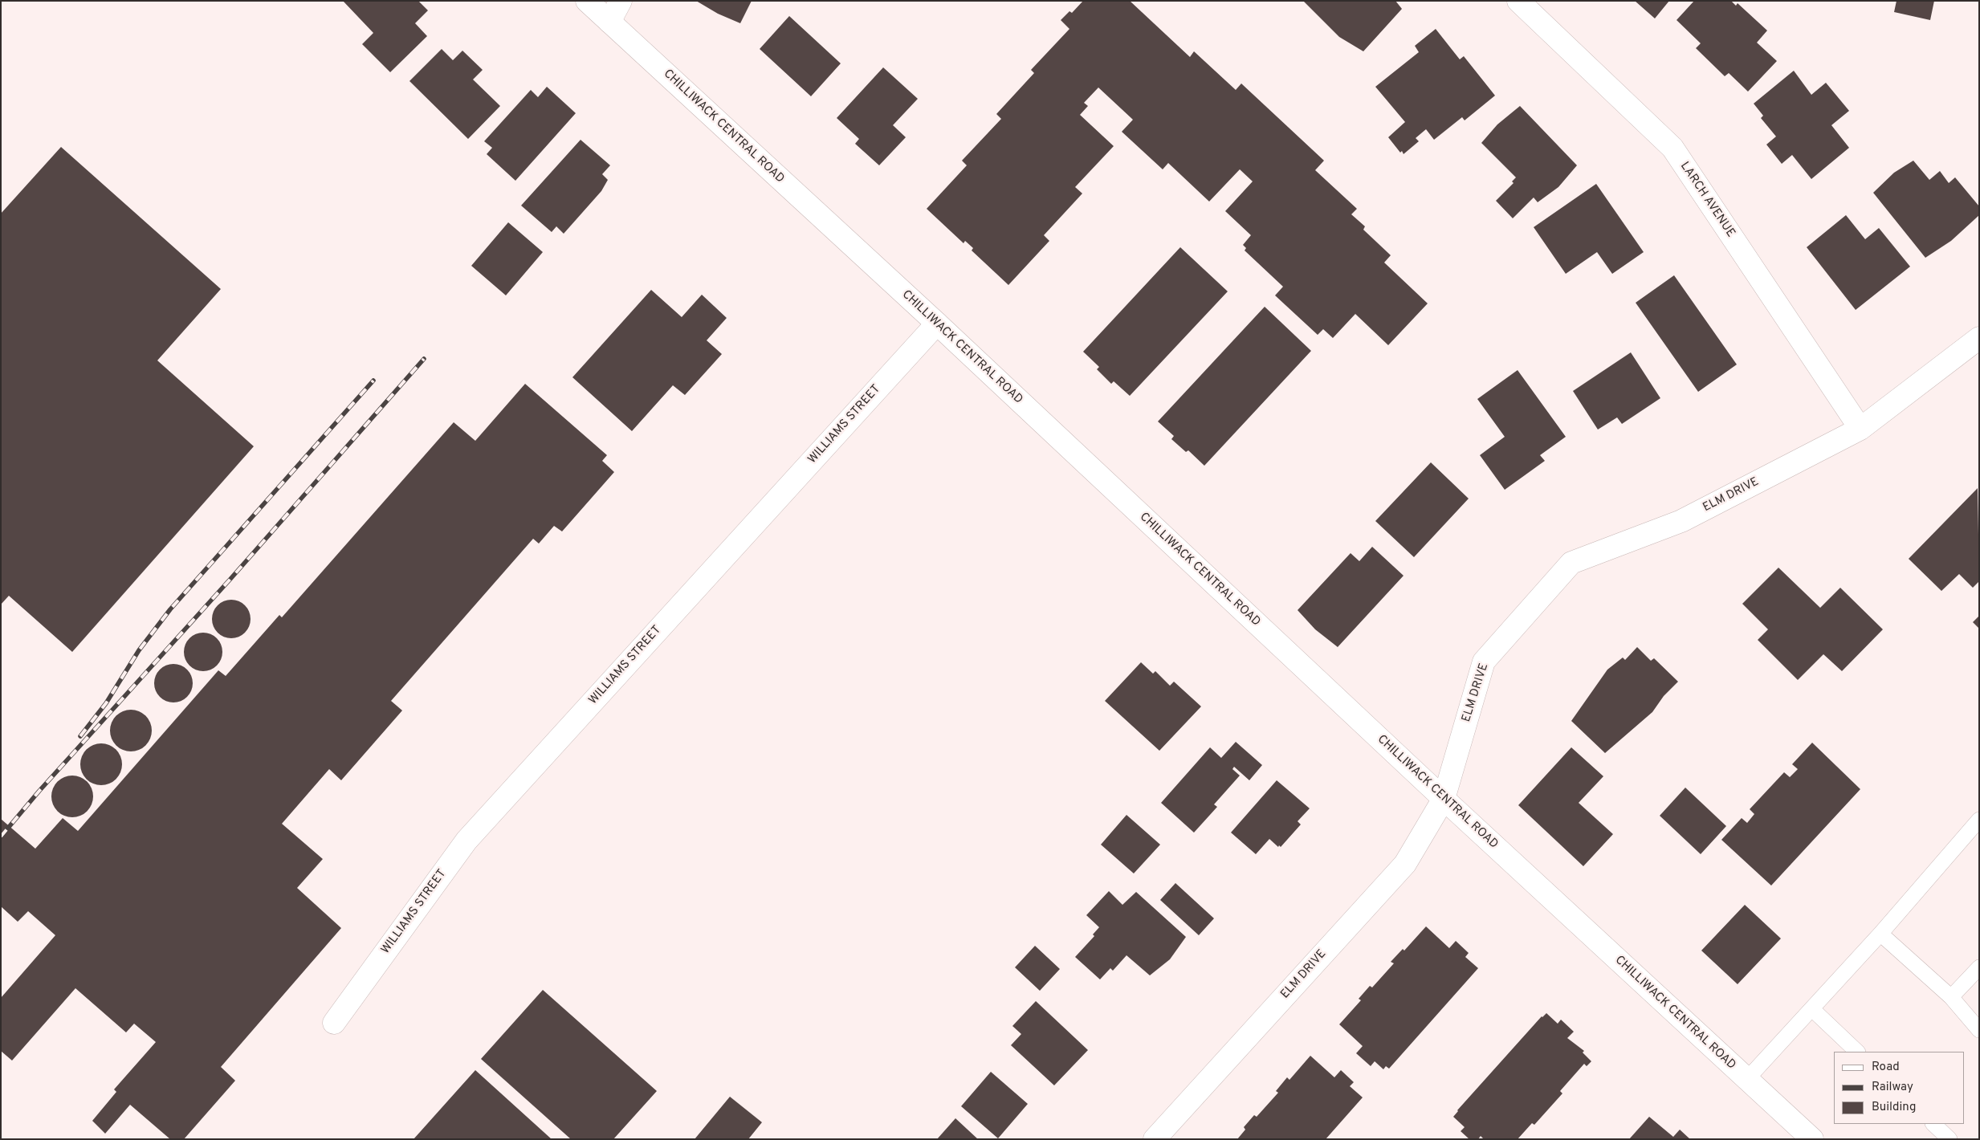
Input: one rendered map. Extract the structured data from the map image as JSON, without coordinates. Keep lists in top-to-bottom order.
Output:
{
  "streets": {
    "street": [
      "CHILLIWACK CENTRAL ROAD",
      "LARCH AVENUE",
      "WILLIAMS STREET",
      "ELM DRIVE"
    ]
  },
  "crossings": [
    ["CHILLIWACK CENTRAL ROAD", "WILLIAMS STREET"],
    ["CHILLIWACK CENTRAL ROAD", "ELM DRIVE"],
    ["LARCH AVENUE", "ELM DRIVE"]
  ],
  "legend": ["Road", "Railway", "Building"]
}
